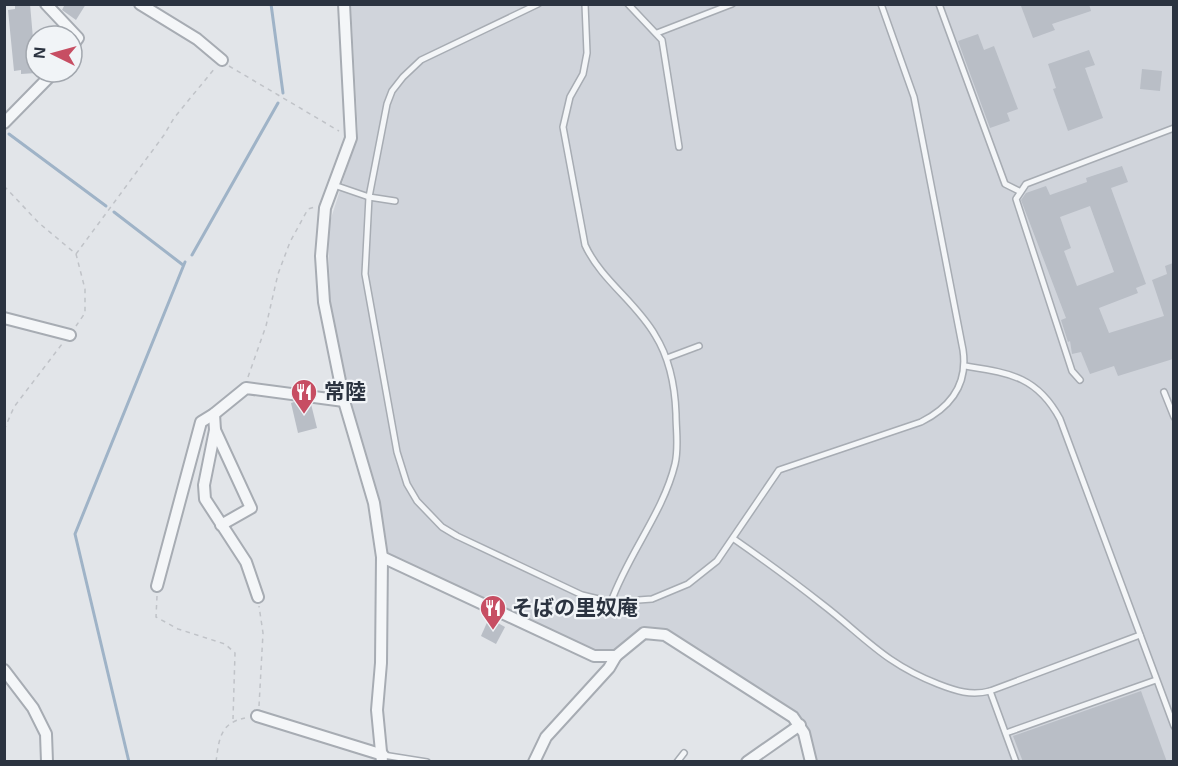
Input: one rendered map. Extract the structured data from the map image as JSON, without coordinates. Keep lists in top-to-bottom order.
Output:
{
  "places": {
    "restaurant": ["常陸", "そばの里奴庵"]
  },
  "north": "left"
}
